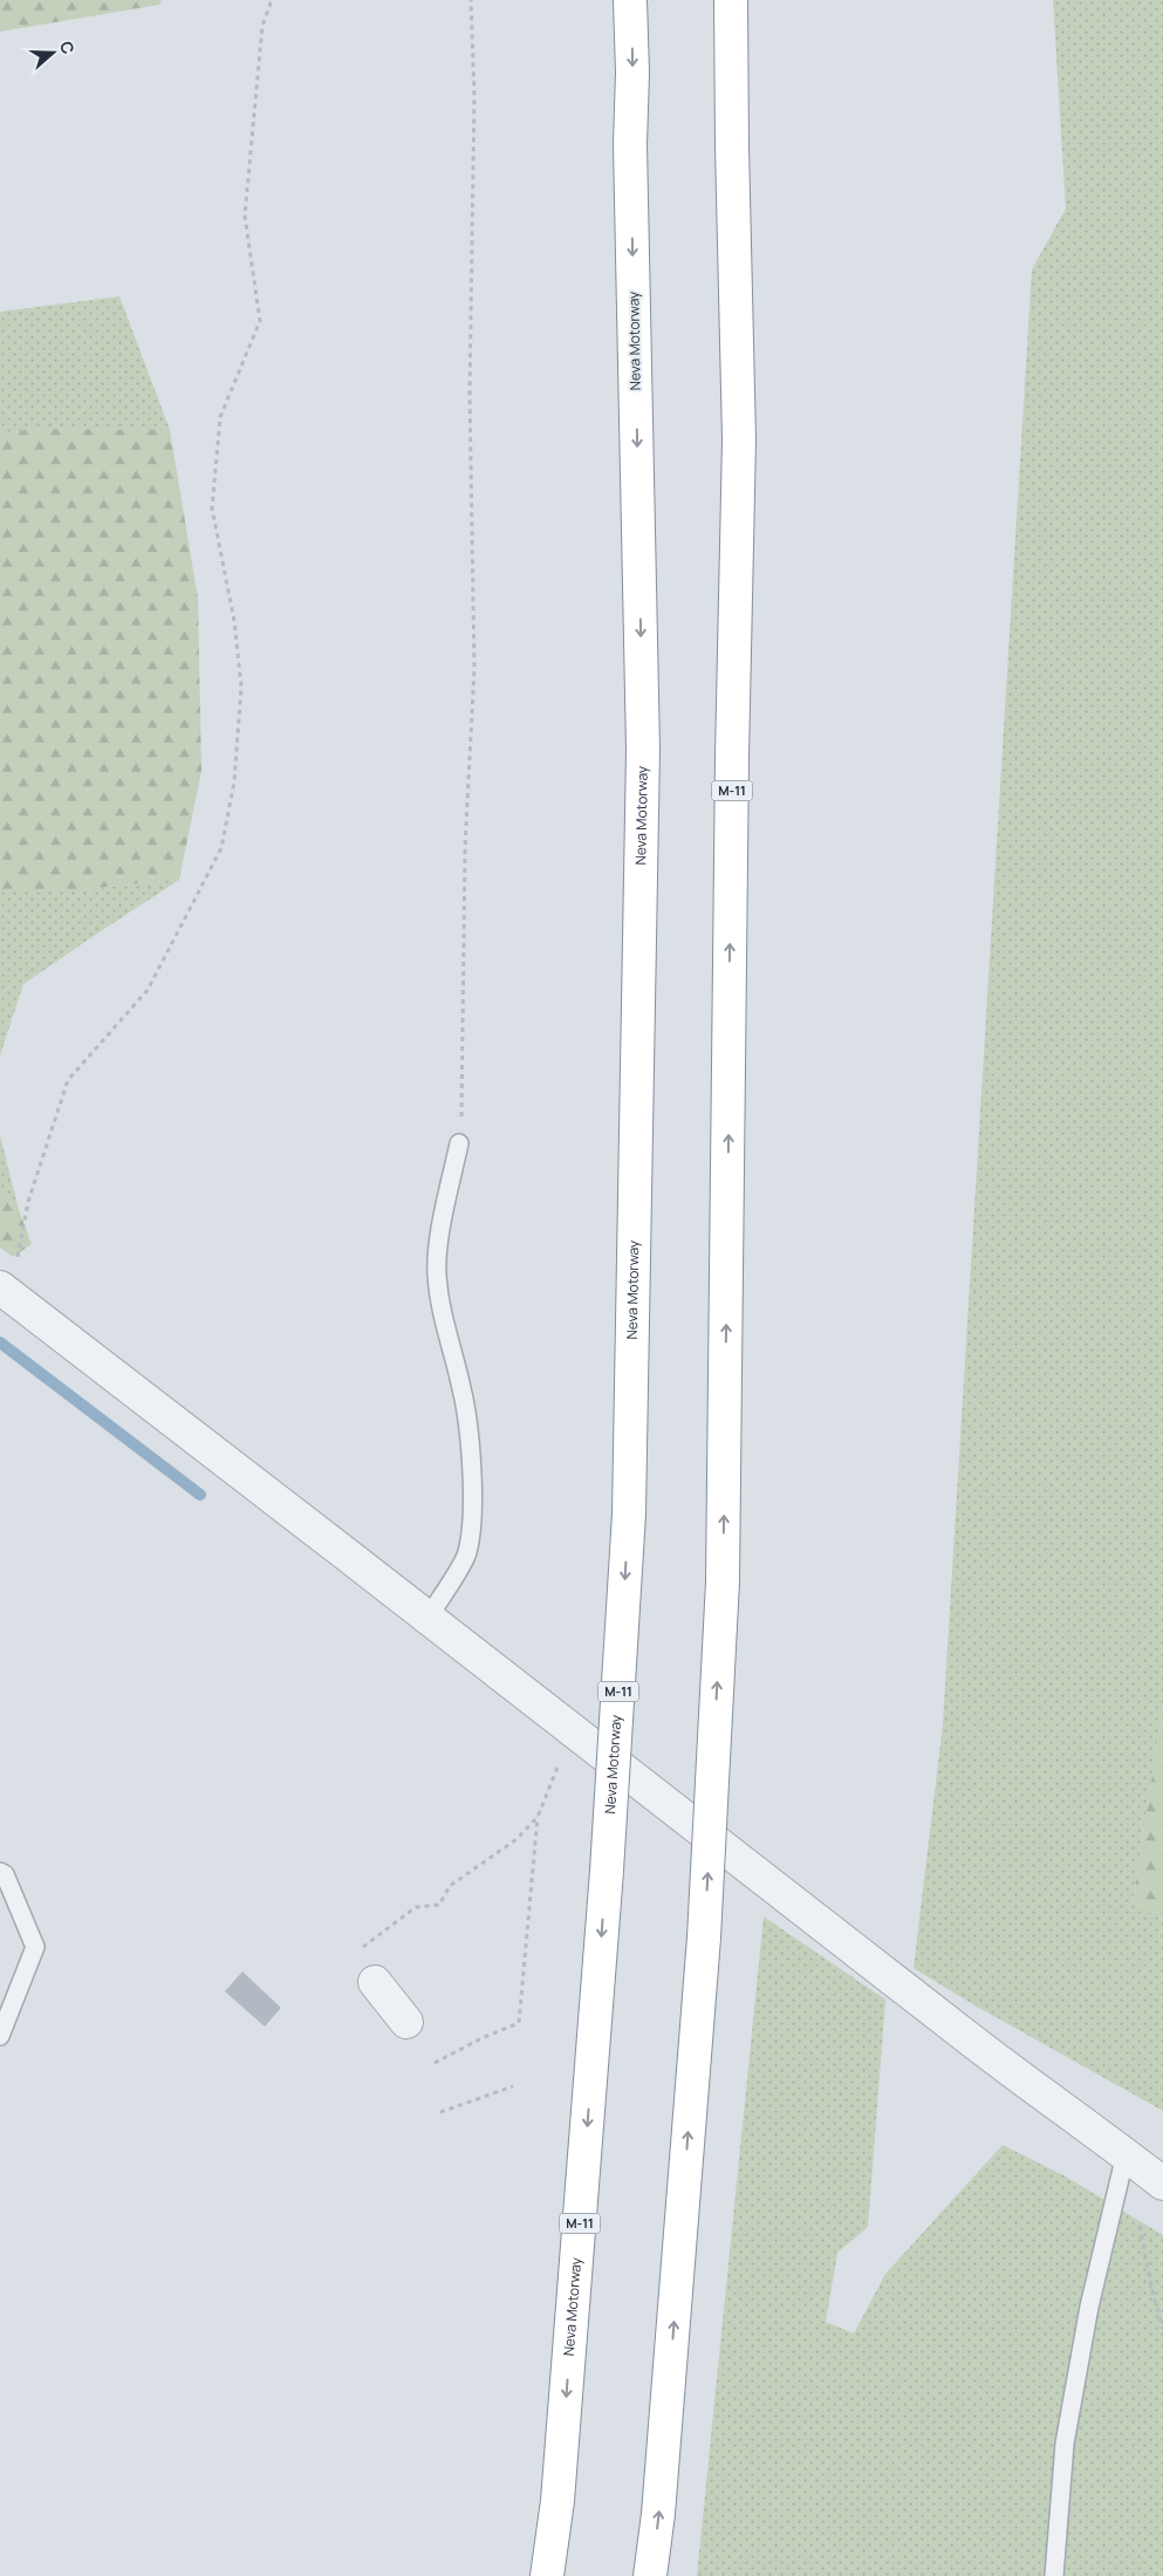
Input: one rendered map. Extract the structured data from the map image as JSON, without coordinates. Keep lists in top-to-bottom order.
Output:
{
  "streets": {
    "highway": ["Neva Motorway", "М-11"]
  },
  "north": "right"
}
